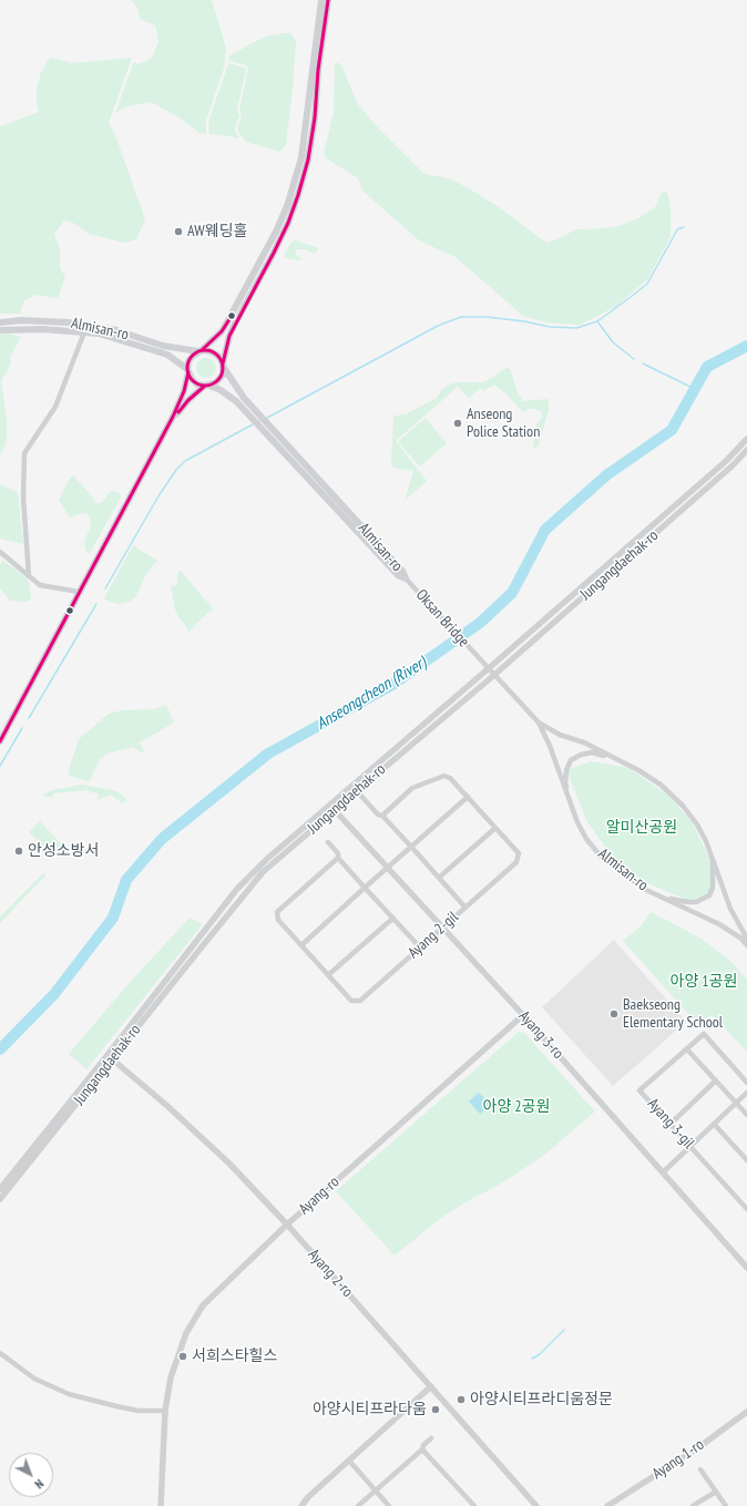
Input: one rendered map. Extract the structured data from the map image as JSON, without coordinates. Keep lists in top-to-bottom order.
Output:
{
  "streets": {
    "main road": ["Almisan-ro"],
    "street": [
      "Jungangdaehak-ro",
      "Oksan Bridge",
      "Ayang 2-gil",
      "Ayang 3-ro",
      "Ayang 3-gil",
      "Ayang-ro",
      "Ayang 2-ro",
      "Ayang 1-ro"
    ]
  },
  "crossings": [
    ["Almisan-ro", "Jungangdaehak-ro"],
    ["Almisan-ro", "Oksan Bridge"],
    ["Jungangdaehak-ro", "Ayang 3-ro"],
    ["Jungangdaehak-ro", "Ayang 2-ro"],
    ["Ayang 2-gil", "Ayang 3-ro"],
    ["Ayang 3-ro", "Ayang-ro"],
    ["Ayang-ro", "Ayang 2-ro"]
  ],
  "water": ["Anseongcheon (River)"],
  "parks": ["알미산공원", "아양 1공원", "아양 2공원"],
  "places": [
    "AW웨딩홀",
    "Anseong Police Station",
    "안성소방서",
    "Baekseong Elementary School",
    "서희스타힐스",
    "아양시티프라디움정문",
    "아양시티프라다움"
  ],
  "north": "bottom right"
}
